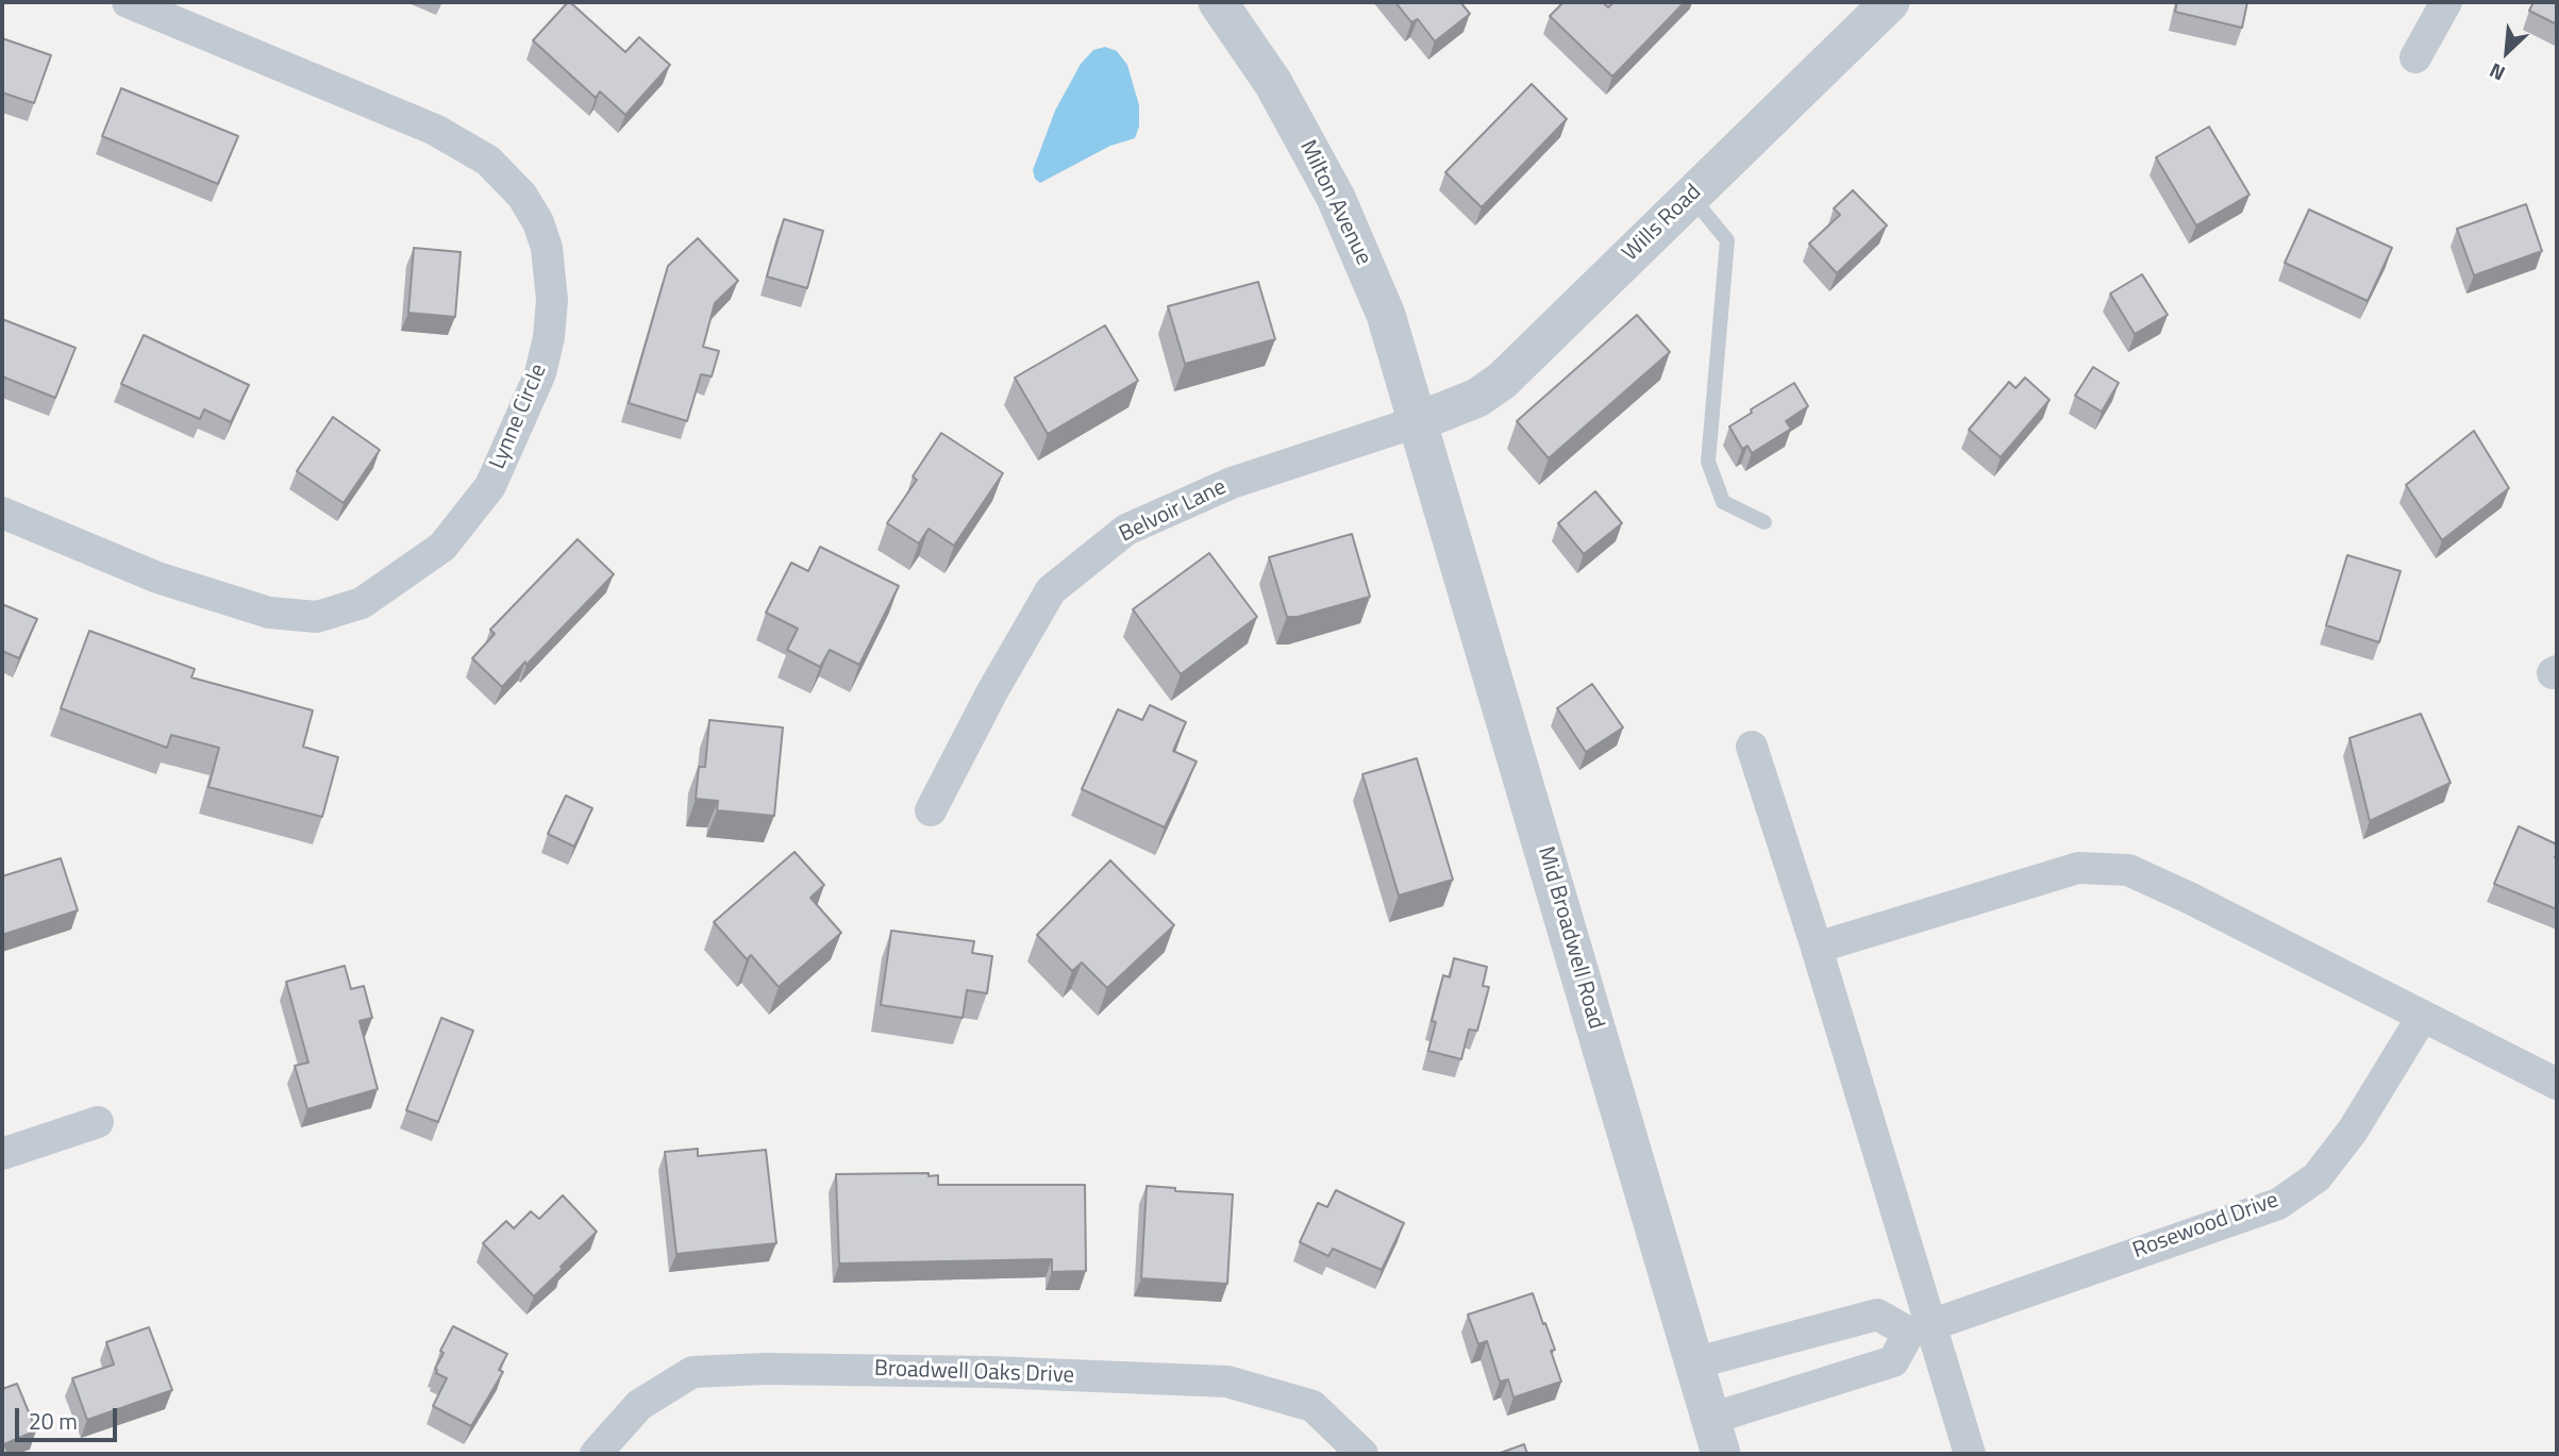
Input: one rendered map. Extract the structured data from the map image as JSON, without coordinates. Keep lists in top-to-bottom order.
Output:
{
  "streets": {
    "street": [
      "Milton Avenue",
      "Wills Road",
      "Lynne Circle",
      "Belvoir Lane",
      "Mid Broadwell Road",
      "Rosewood Drive",
      "Broadwell Oaks Drive"
    ]
  },
  "crossings": [
    ["Milton Avenue", "Wills Road"],
    ["Milton Avenue", "Belvoir Lane"],
    ["Milton Avenue", "Mid Broadwell Road"],
    ["Wills Road", "Belvoir Lane"],
    ["Wills Road", "Mid Broadwell Road"],
    ["Belvoir Lane", "Mid Broadwell Road"]
  ],
  "scale_bar": "20 m",
  "north": "bottom left"
}
